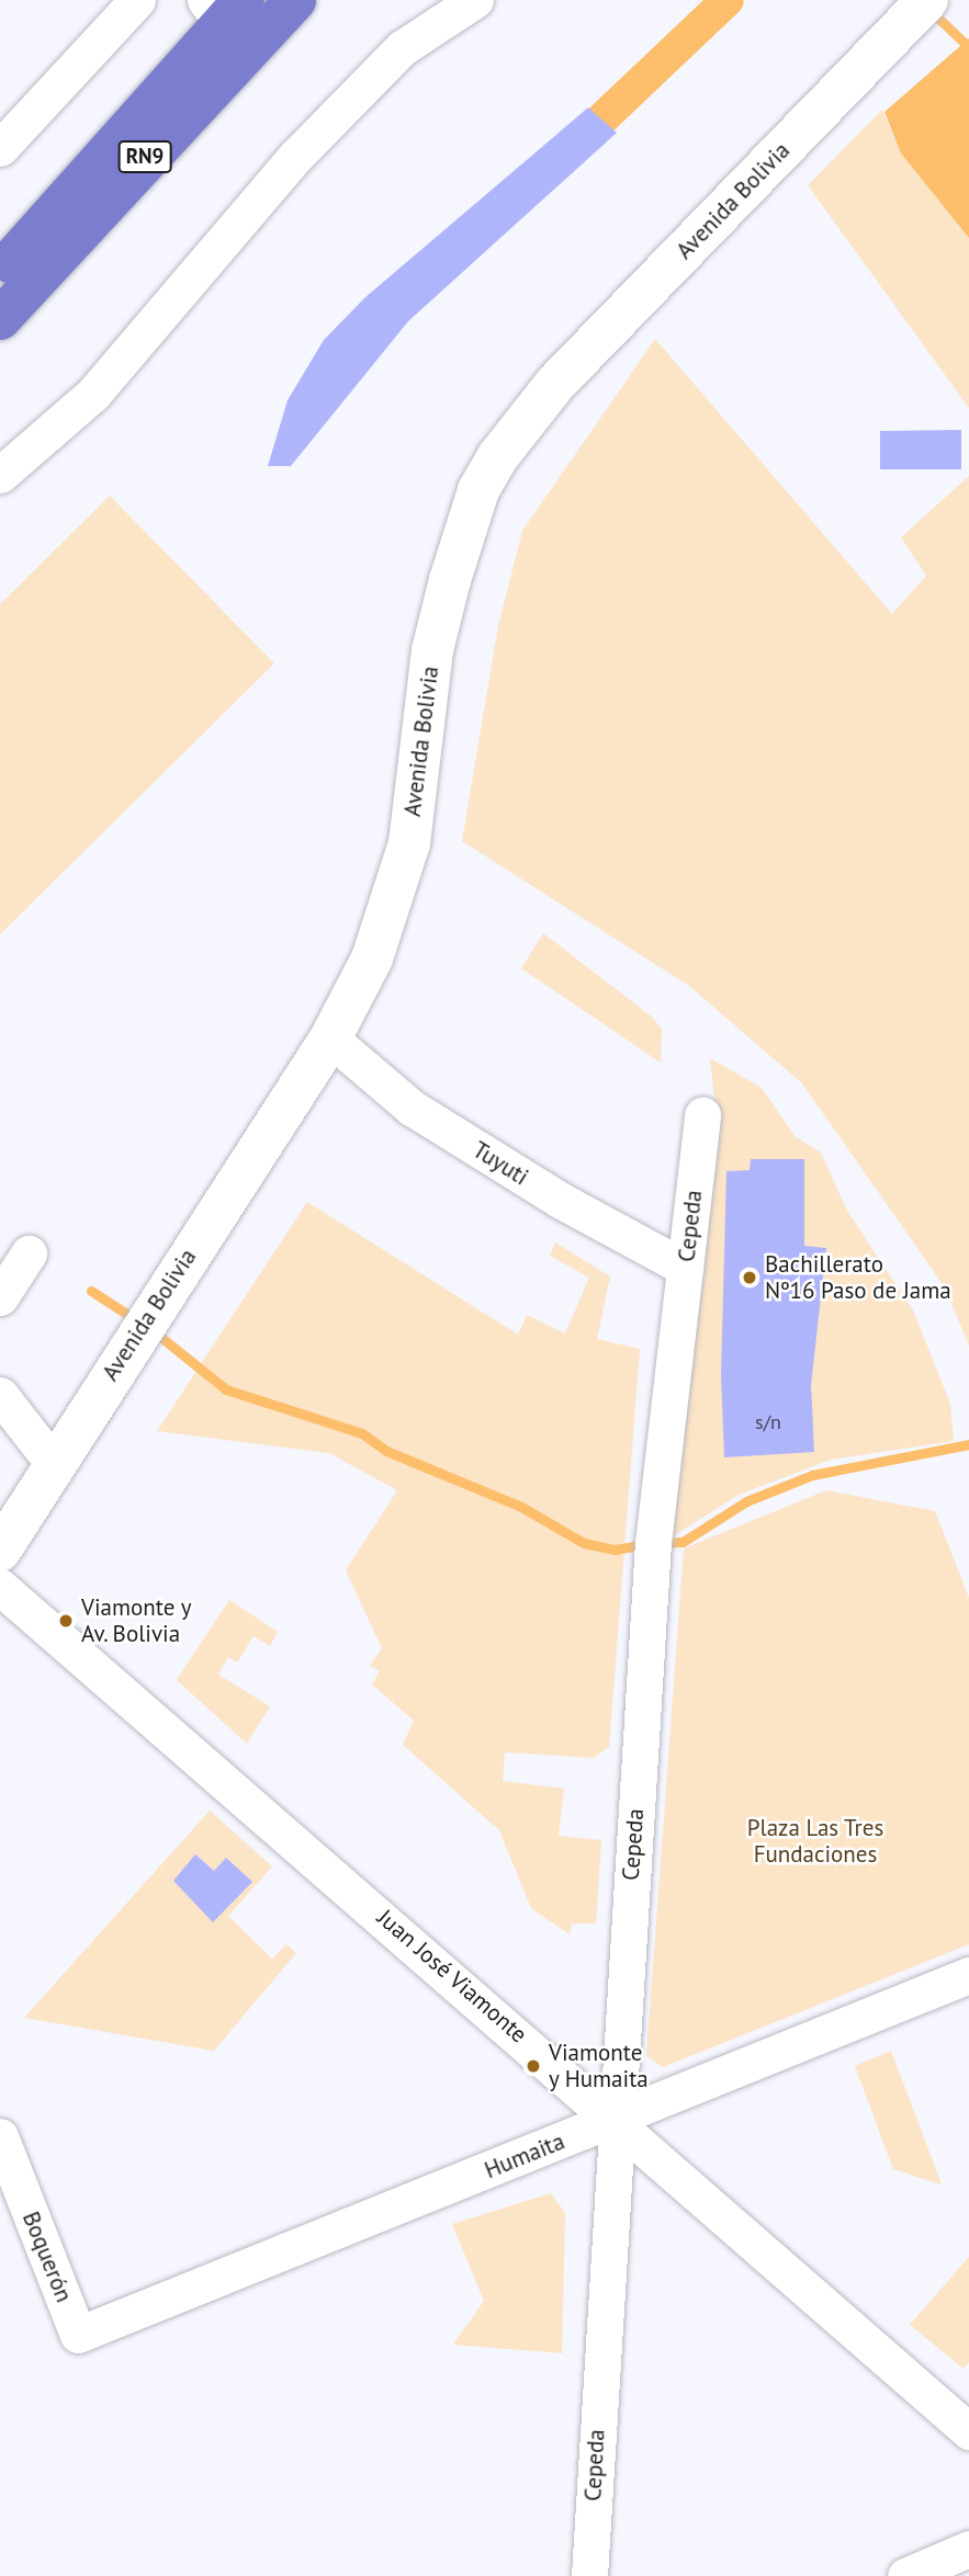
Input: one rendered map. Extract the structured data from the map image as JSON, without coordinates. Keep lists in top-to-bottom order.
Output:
{
  "streets": {
    "highway": ["RN9"],
    "street": [
      "Avenida Bolivia",
      "Tuyuti",
      "Cepeda",
      "Juan José Viamonte",
      "Humaita",
      "Boquerón"
    ]
  },
  "crossings": [
    ["Avenida Bolivia", "Tuyuti"],
    ["Tuyuti", "Cepeda"],
    ["Cepeda", "Juan José Viamonte"],
    ["Cepeda", "Humaita"],
    ["Juan José Viamonte", "Humaita"],
    ["Humaita", "Boquerón"]
  ],
  "parks": ["Plaza Las Tres Fundaciones"],
  "places": ["Bachillerato Nº16 Paso de Jama", "Viamonte y Av. Bolivia", "Viamonte y Humaita"],
  "house_numbers": ["s/n"]
}
